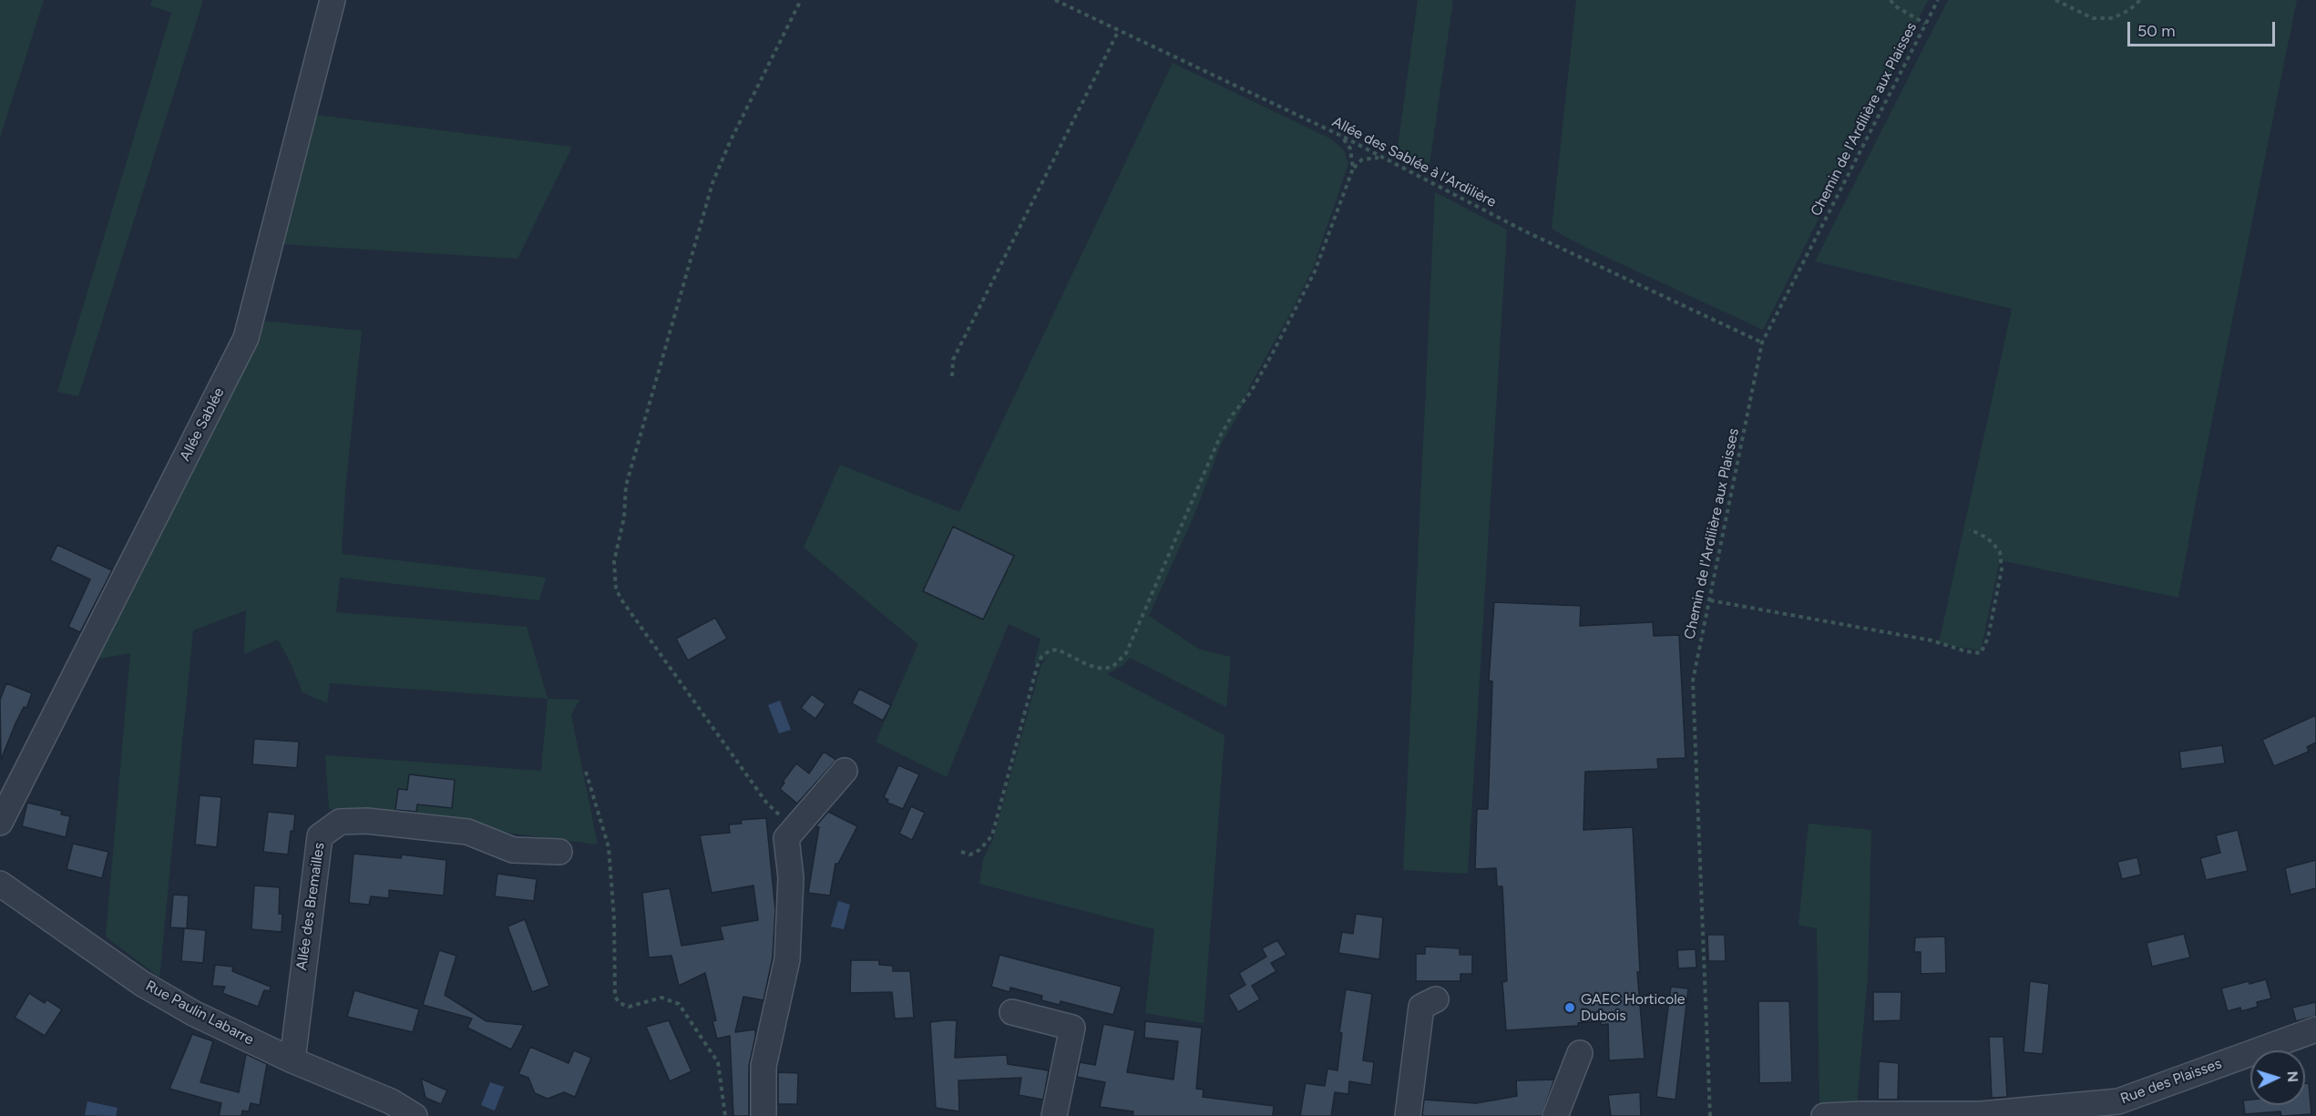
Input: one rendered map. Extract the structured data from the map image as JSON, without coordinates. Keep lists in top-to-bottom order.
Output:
{
  "streets": {
    "street": [
      "Allée Sablée",
      "Allée des Bremailles",
      "Rue Paulin Labarre",
      "Rue des Plaisses"
    ],
    "path": ["Chemin de l'Ardilière aux Plaisses", "Allée des Sablée à l'Ardilière"]
  },
  "crossings": [
    ["Chemin de l'Ardilière aux Plaisses", "Allée des Sablée à l'Ardilière"],
    ["Allée des Bremailles", "Rue Paulin Labarre"]
  ],
  "places": ["GAEC Horticole Dubois"],
  "scale_bar": "50 m",
  "north": "right"
}
